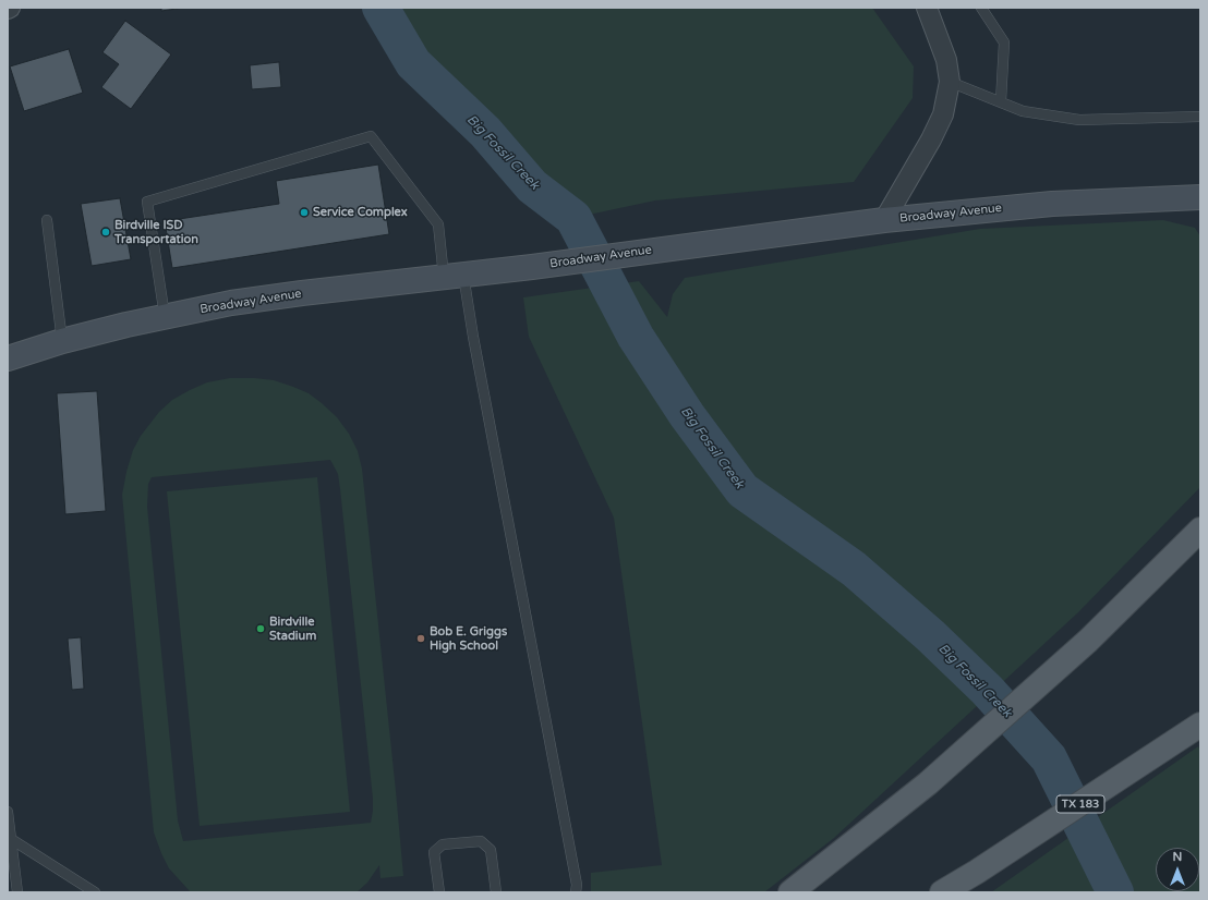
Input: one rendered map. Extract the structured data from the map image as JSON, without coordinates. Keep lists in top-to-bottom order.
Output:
{
  "streets": {
    "main road": ["Broadway Avenue", "TX 183"]
  },
  "water": ["Big Fossil Creek"],
  "places": [
    "Service Complex",
    "Birdville ISD Transportation",
    "Birdville Stadium",
    "Bob E. Griggs High School"
  ],
  "north": "top"
}
